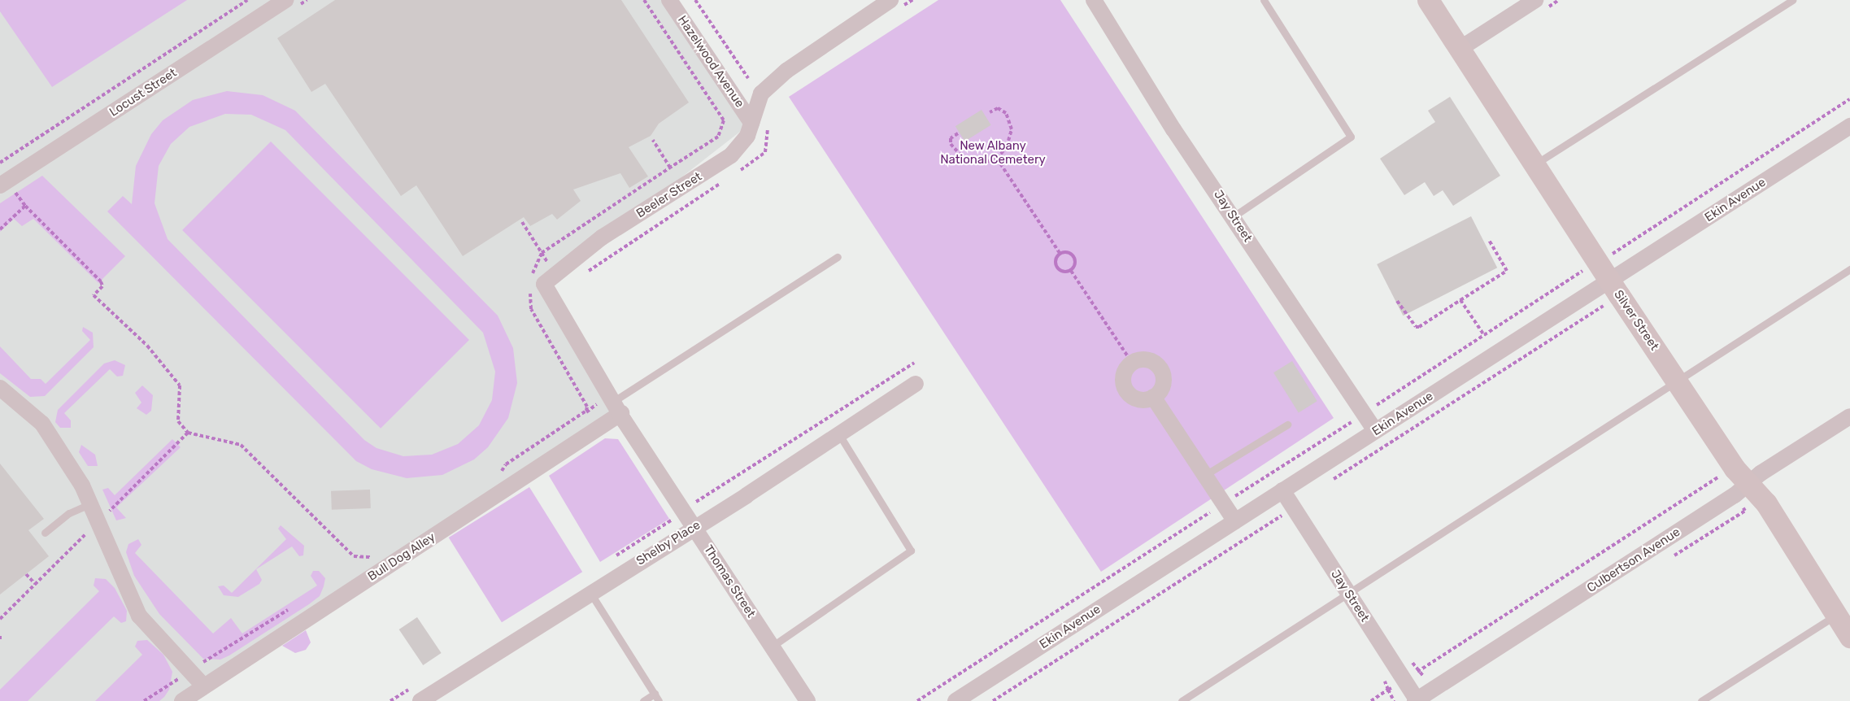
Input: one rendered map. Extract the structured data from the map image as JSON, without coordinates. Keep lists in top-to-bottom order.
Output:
{
  "streets": {
    "main road": ["Silver Street"],
    "street": [
      "Hazelwood Avenue",
      "Locust Street",
      "Beeler Street",
      "Ekin Avenue",
      "Jay Street",
      "Shelby Place",
      "Bull Dog Alley",
      "Culbertson Avenue",
      "Thomas Street"
    ]
  },
  "crossings": [
    ["Hazelwood Avenue", "Beeler Street"],
    ["Beeler Street", "Bull Dog Alley"],
    ["Beeler Street", "Thomas Street"],
    ["Ekin Avenue", "Jay Street"],
    ["Ekin Avenue", "Silver Street"],
    ["Jay Street", "Culbertson Avenue"],
    ["Silver Street", "Culbertson Avenue"],
    ["Shelby Place", "Thomas Street"],
    ["Bull Dog Alley", "Thomas Street"]
  ],
  "parks": ["New Albany National Cemetery"]
}
